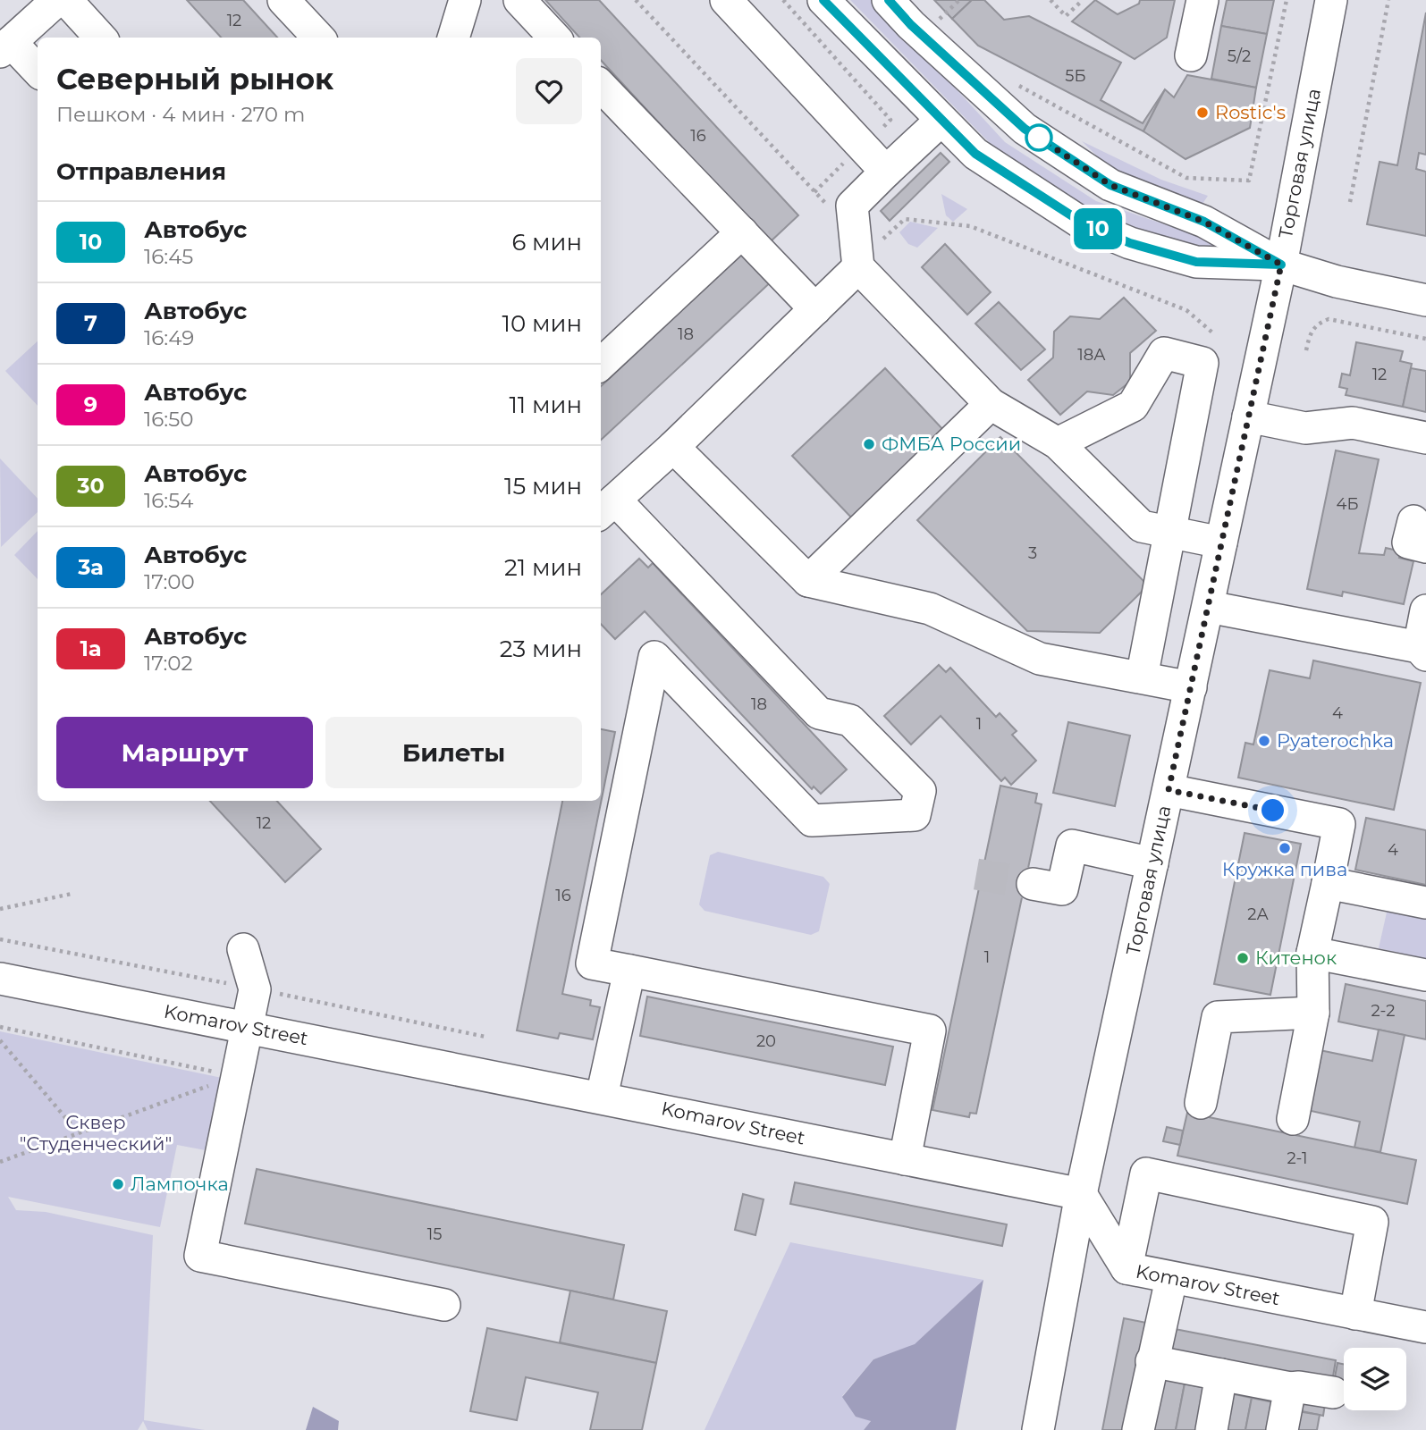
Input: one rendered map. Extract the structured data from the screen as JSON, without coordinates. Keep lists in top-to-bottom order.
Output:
{
  "streets": {
    "street": ["Торговая улица", "Komarov Street"]
  },
  "crossings": [
    ["Торговая улица", "Komarov Street"]
  ],
  "parks": ["Сквер \"Студенческий\""],
  "places": [
    "Rostic's",
    "ФМБА России",
    "Pyaterochka",
    "Кружка пива",
    "Китенок",
    "Лампочка"
  ],
  "lines": ["bus line 10"],
  "house_numbers": [
    "12",
    "5/2",
    "5Б",
    "16",
    "18",
    "18А",
    "12",
    "4Б",
    "3",
    "18",
    "4",
    "1",
    "12",
    "4",
    "16",
    "2А",
    "1",
    "2-2",
    "20",
    "2-1",
    "15"
  ],
  "page": {
    "on_map": "10",
    "heading": [
      ["Северный рынок", "Пешком · 4 мин · 270 m"],
      "Отправления"
    ],
    "list": [
      {
        "mark": "10",
        "name": "Автобус",
        "note": "16:45",
        "value": "6 мин"
      },
      {
        "mark": "7",
        "name": "Автобус",
        "note": "16:49",
        "value": "10 мин"
      },
      {
        "mark": "9",
        "name": "Автобус",
        "note": "16:50",
        "value": "11 мин"
      },
      {
        "mark": "30",
        "name": "Автобус",
        "note": "16:54",
        "value": "15 мин"
      },
      {
        "mark": "3а",
        "name": "Автобус",
        "note": "17:00",
        "value": "21 мин"
      },
      {
        "mark": "1а",
        "name": "Автобус",
        "note": "17:02",
        "value": "23 мин"
      }
    ],
    "buttons": ["Маршрут", "Билеты"]
  }
}
